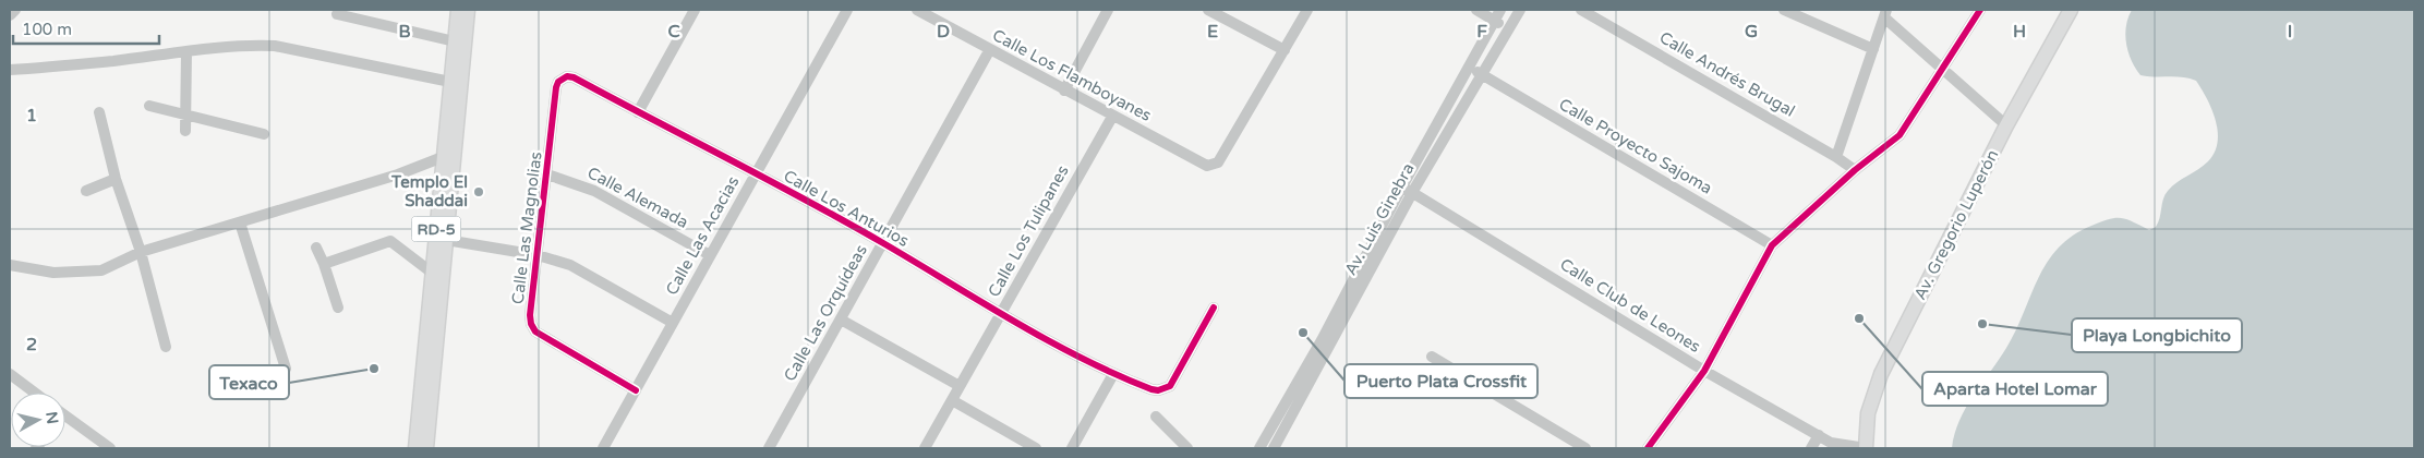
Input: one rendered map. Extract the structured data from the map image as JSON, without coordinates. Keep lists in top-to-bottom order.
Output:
{
  "streets": {
    "main road": ["Av. Gregorio Luperón", "RD-5"],
    "street": [
      "Calle Andrés Brugal",
      "Calle Los Flamboyanes",
      "Calle Proyecto Sajoma",
      "Calle Alemada",
      "Calle Los Anturios",
      "Av. Luis Ginebra",
      "Calle Las Magnolias",
      "Calle Los Tulipanes",
      "Calle Las Acacias",
      "Calle Club de Leones",
      "Calle Las Orquídeas"
    ]
  },
  "crossings": [
    ["Calle Los Flamboyanes", "Calle Los Tulipanes"],
    ["Calle Los Flamboyanes", "Calle Las Orquídeas"],
    ["Calle Proyecto Sajoma", "Av. Luis Ginebra"],
    ["Calle Alemada", "Calle Las Magnolias"],
    ["Calle Alemada", "Calle Las Acacias"],
    ["Calle Los Anturios", "Calle Las Magnolias"],
    ["Calle Los Anturios", "Calle Los Tulipanes"],
    ["Calle Los Anturios", "Calle Las Acacias"],
    ["Calle Los Anturios", "Calle Las Orquídeas"],
    ["Av. Luis Ginebra", "Calle Club de Leones"],
    ["Av. Gregorio Luperón", "Calle Club de Leones"],
    ["Calle Las Magnolias", "Calle Las Acacias"]
  ],
  "places": [
    "Templo El Shaddai",
    "Aparta Hotel Lomar",
    "Playa Longbichito",
    "Puerto Plata Crossfit",
    "Texaco"
  ],
  "scale_bar": "100 m",
  "north": "right",
  "grid": {
    "columns": [
      "B",
      "C",
      "D",
      "E",
      "F",
      "G",
      "H",
      "I"
    ],
    "rows": ["1", "2"]
  }
}
